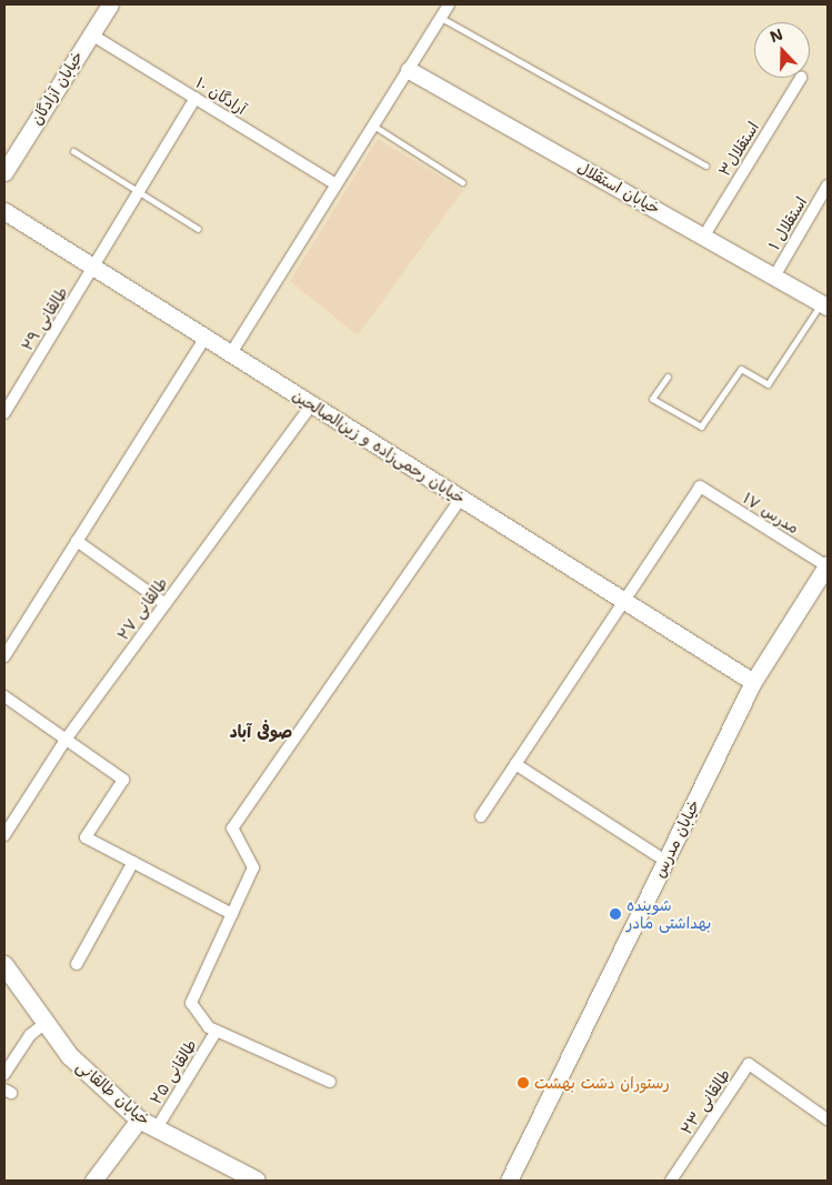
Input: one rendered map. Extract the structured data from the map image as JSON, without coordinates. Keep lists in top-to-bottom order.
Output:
{
  "streets": {
    "main road": ["خیابان طالقانی"],
    "street": [
      "خیابان آزادگان",
      "آرادگان ۱۰",
      "استقلال۳",
      "خیابان استقلال",
      "استقلال ۱",
      "طالقانی ۲۹",
      "خیابان رحمی‌زاده و زین‌الصالحین",
      "مدرس ۱۷",
      "طالقانی ۲۷",
      "خیابان مدرس",
      "طالقانی ۲۵",
      "طالقانی ۲۳"
    ]
  },
  "crossings": [
    ["خیابان آزادگان", "آرادگان ۱۰"],
    ["آرادگان ۱۰", "طالقانی ۲۹"],
    ["استقلال۳", "خیابان استقلال"],
    ["خیابان استقلال", "استقلال ۱"],
    ["طالقانی ۲۹", "خیابان رحمی‌زاده و زین‌الصالحین"],
    ["خیابان رحمی‌زاده و زین‌الصالحین", "مدرس ۱۷"],
    ["خیابان رحمی‌زاده و زین‌الصالحین", "طالقانی ۲۷"],
    ["خیابان رحمی‌زاده و زین‌الصالحین", "خیابان مدرس"],
    ["مدرس ۱۷", "خیابان مدرس"],
    ["طالقانی ۲۵", "خیابان طالقانی"]
  ],
  "districts": ["صوفی آباد"],
  "places": ["شوینده بهداشتی مادر", "رستوران دشت بهشت"],
  "north": "top"
}
